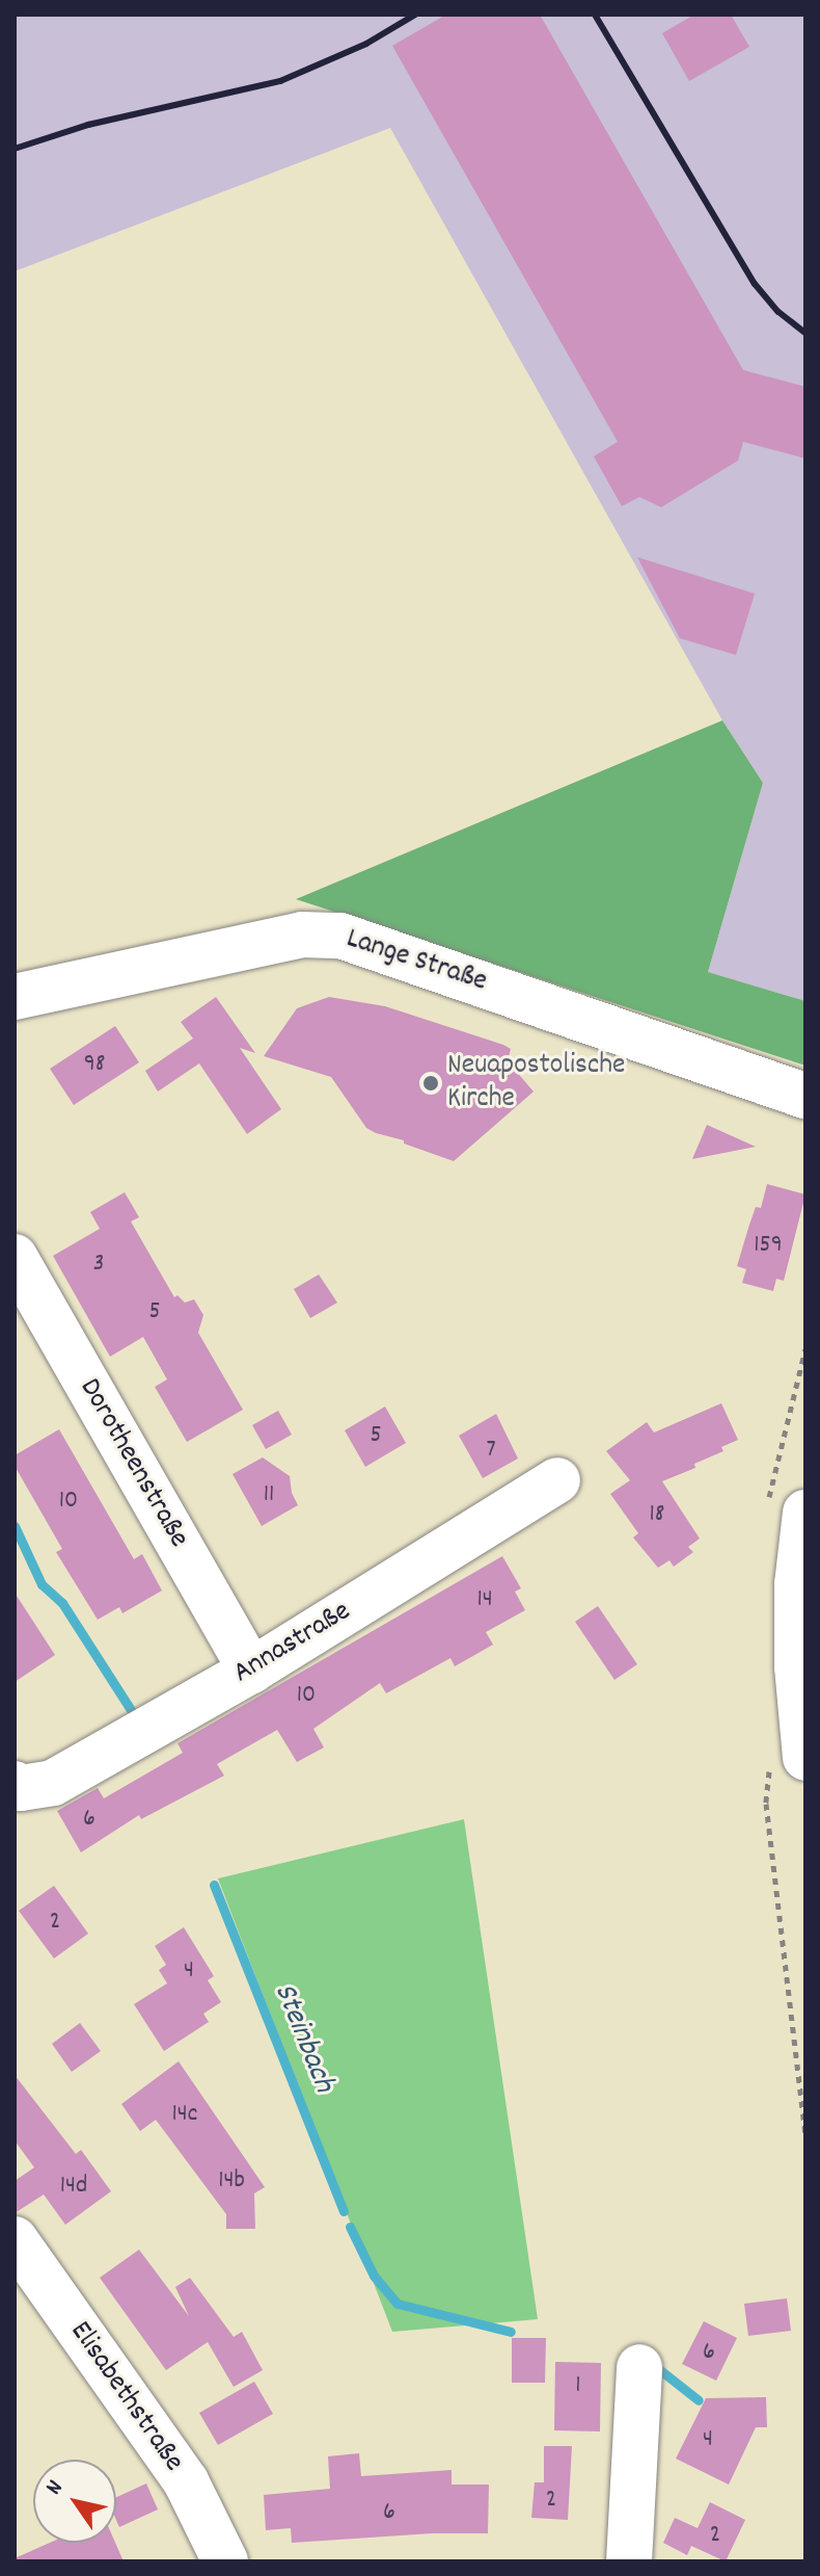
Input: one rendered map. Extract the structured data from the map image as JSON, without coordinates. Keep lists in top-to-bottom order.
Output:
{
  "streets": {
    "street": [
      "Lange Straße",
      "Dorotheenstraße",
      "Annastraße",
      "Elisabethstraße"
    ]
  },
  "crossings": [
    ["Dorotheenstraße", "Annastraße"]
  ],
  "water": ["Steinbach"],
  "places": ["Neuapostolische Kirche"],
  "house_numbers": [
    "98",
    "159",
    "3",
    "5",
    "5",
    "7",
    "11",
    "10",
    "18",
    "14",
    "10",
    "6",
    "2",
    "4",
    "14c",
    "14b",
    "14d",
    "6",
    "1",
    "4",
    "2",
    "6",
    "2"
  ],
  "north": "top left"
}
